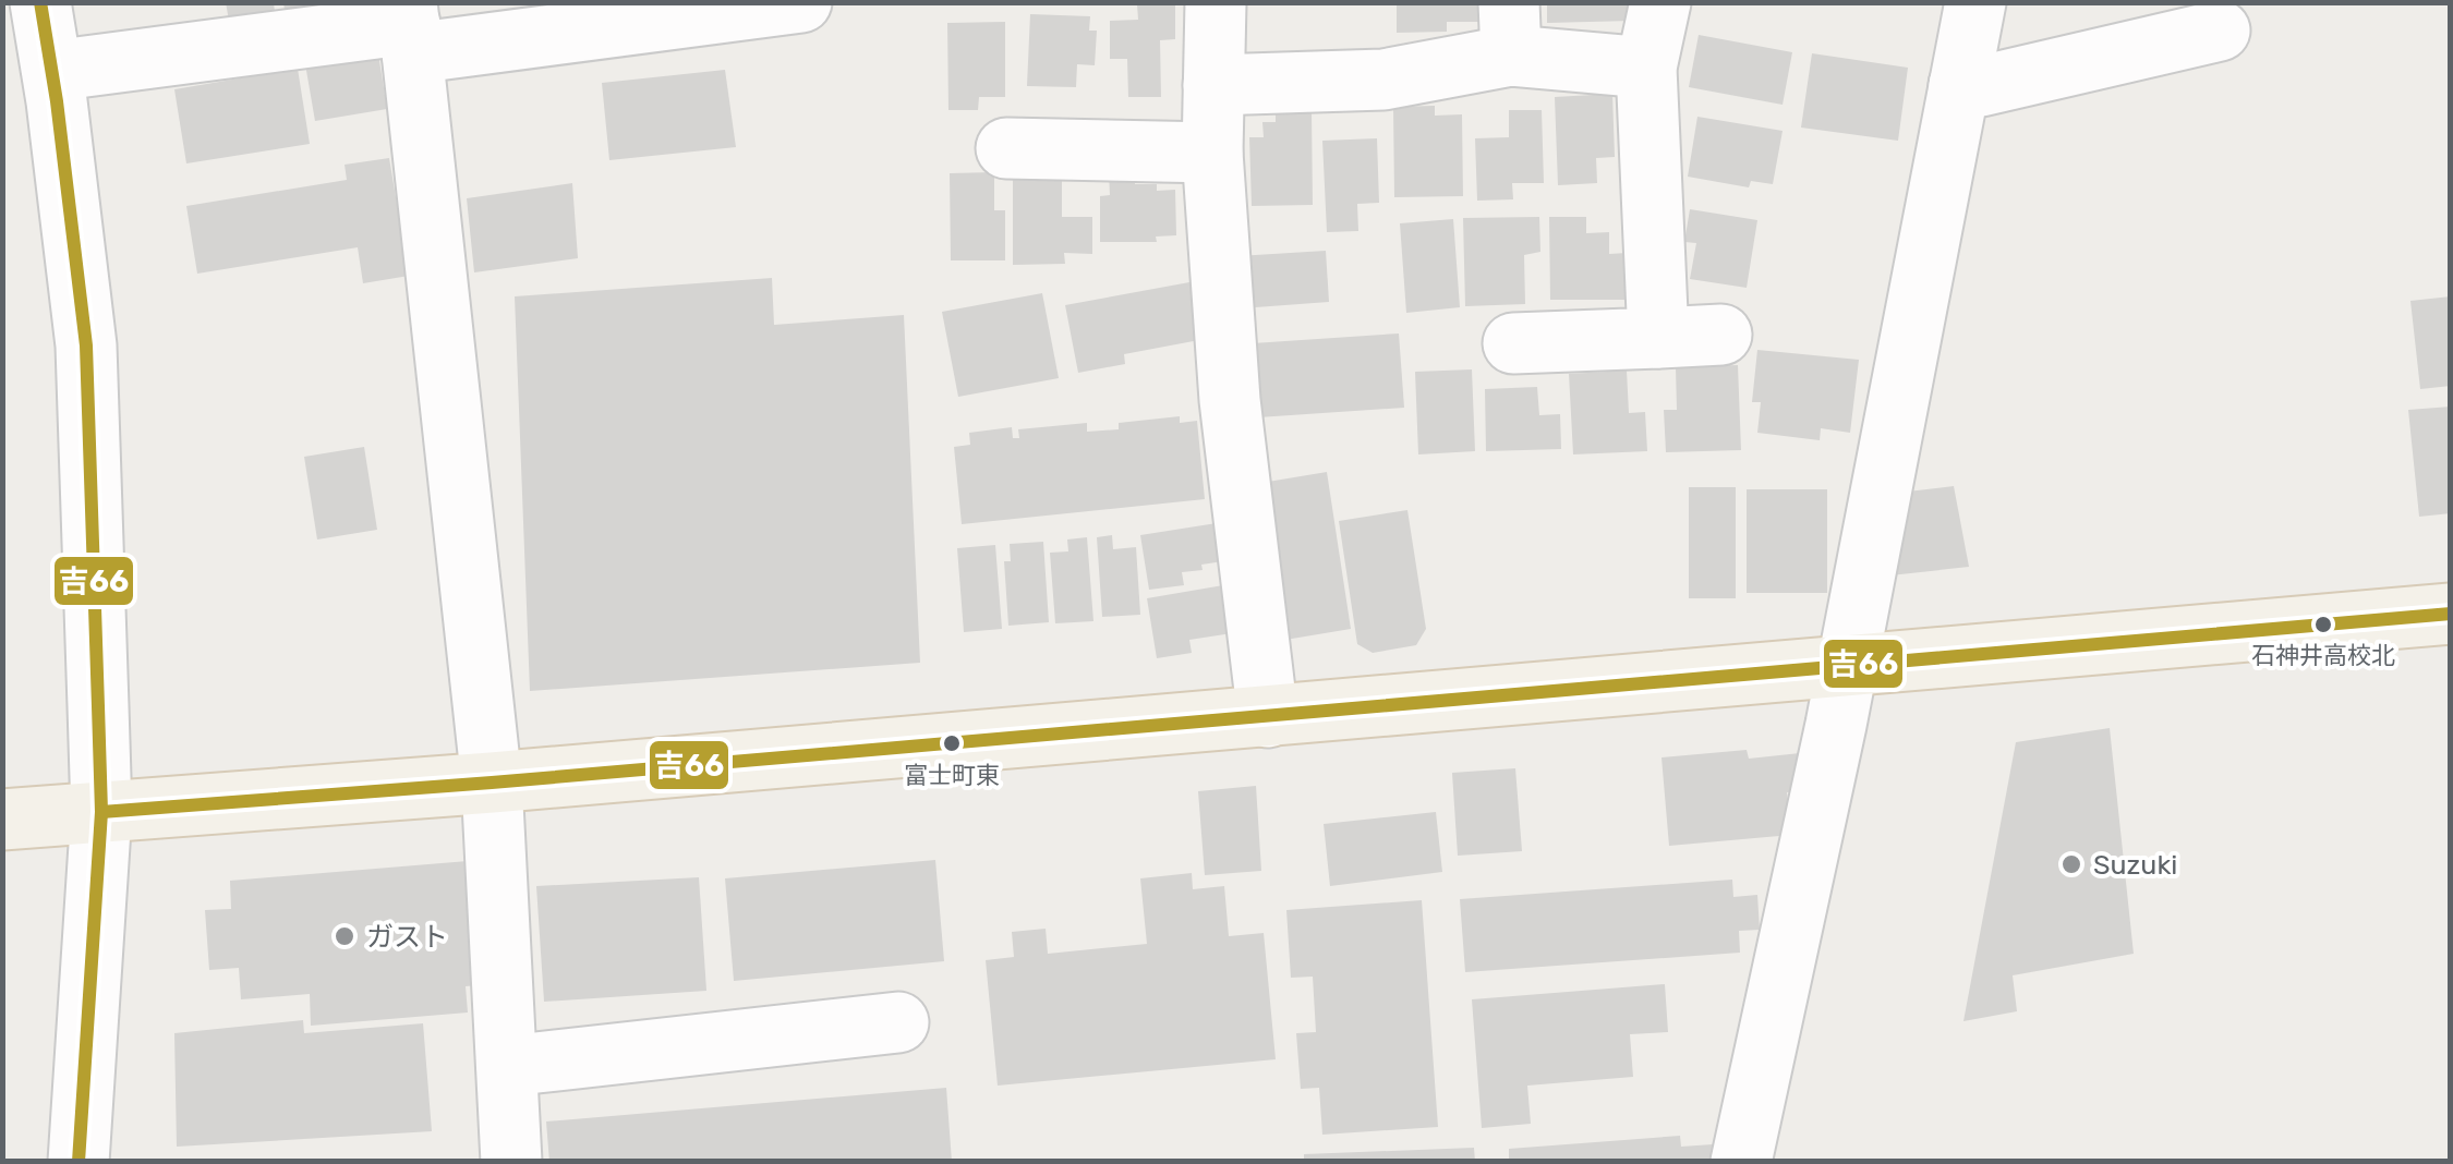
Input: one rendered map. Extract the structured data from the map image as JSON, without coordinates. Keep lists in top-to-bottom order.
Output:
{
  "places": [
    "石神井高校北",
    "富士町東",
    "Suzuki",
    "ガスト"
  ],
  "lines": ["transit line 吉66"]
}
